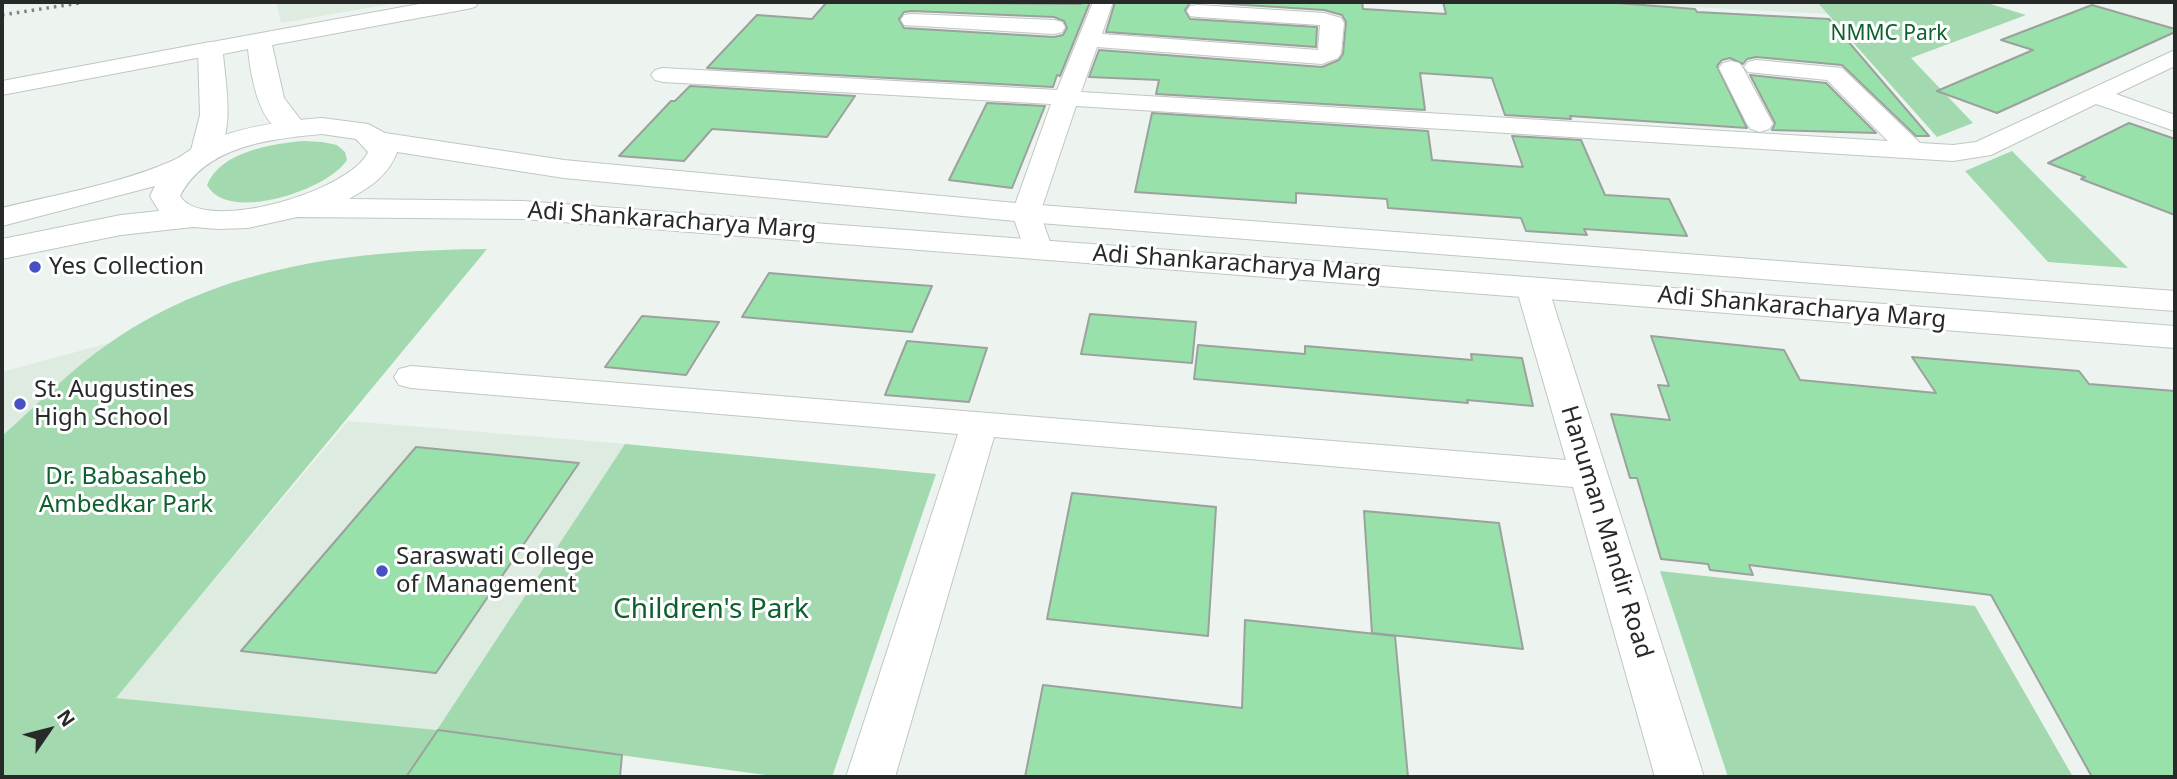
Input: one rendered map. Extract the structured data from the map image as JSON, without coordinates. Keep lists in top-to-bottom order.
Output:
{
  "streets": {
    "main road": ["Adi Shankaracharya Marg"],
    "street": ["Hanuman Mandir Road"]
  },
  "crossings": [
    ["Adi Shankaracharya Marg", "Hanuman Mandir Road"]
  ],
  "parks": ["NMMC Park", "Dr. Babasaheb Ambedkar Park", "Children's Park"],
  "places": ["Yes Collection", "St. Augustines High School", "Saraswati College of Management"],
  "north": "top right"
}
